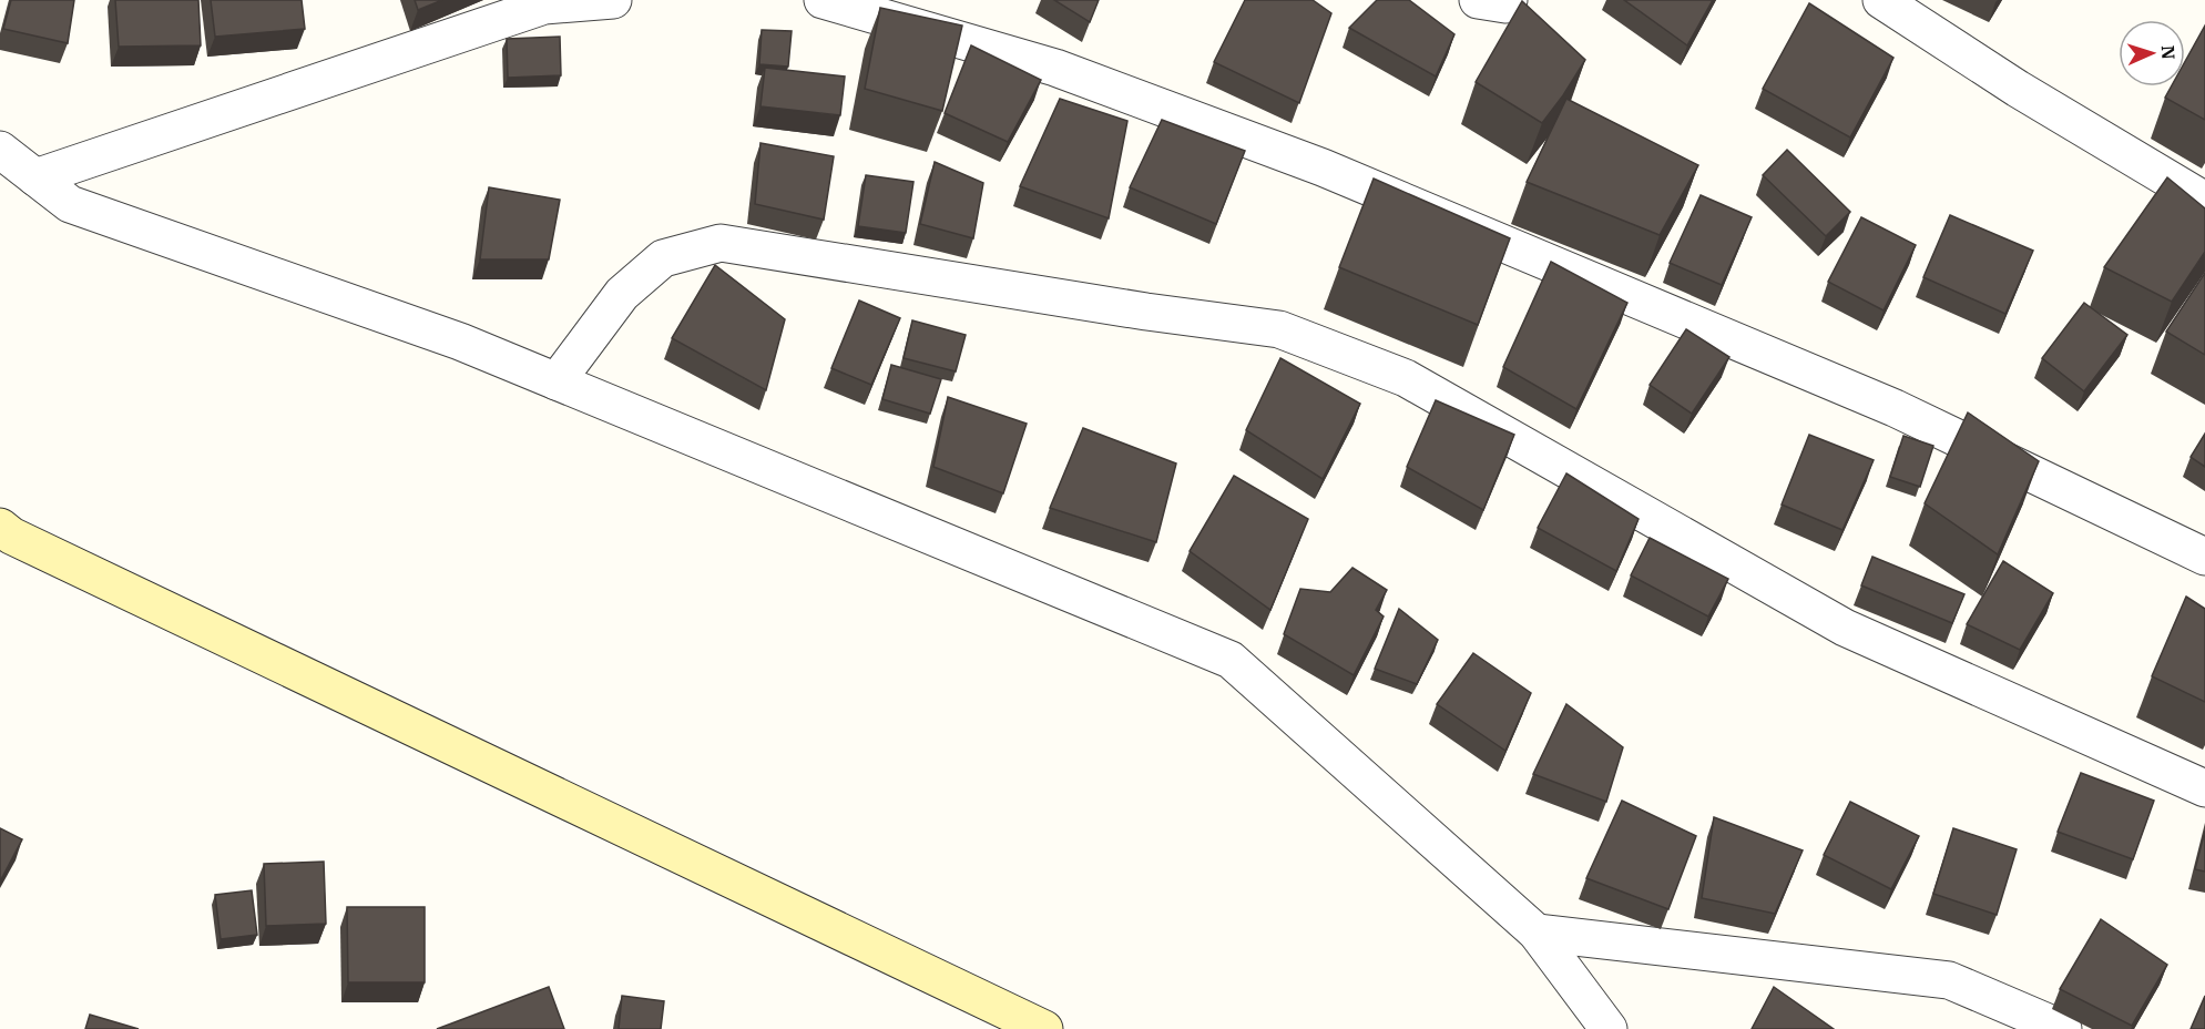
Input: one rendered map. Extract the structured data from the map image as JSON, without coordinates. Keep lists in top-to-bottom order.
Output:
{
  "north": "right"
}
